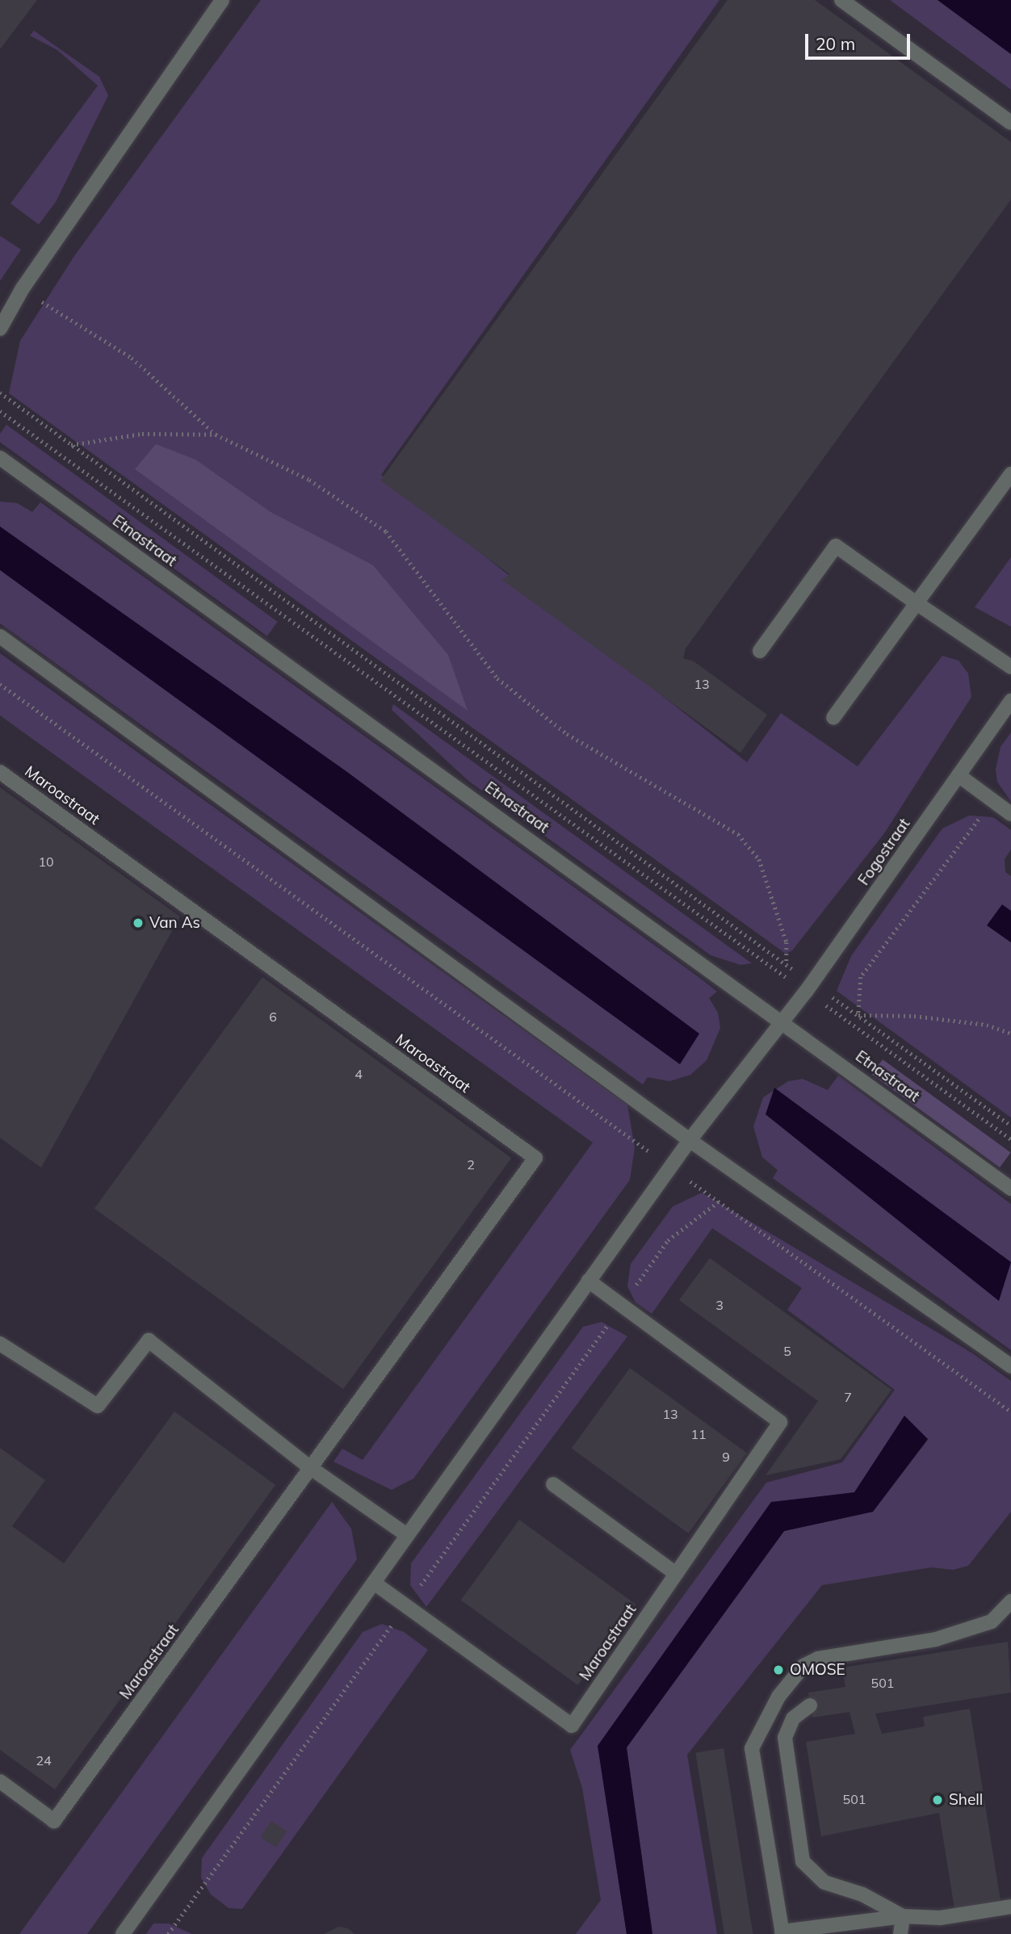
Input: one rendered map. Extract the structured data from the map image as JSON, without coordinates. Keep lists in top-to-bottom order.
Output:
{
  "streets": {
    "street": ["Etnastraat", "Maroastraat", "Fogostraat"]
  },
  "crossings": [
    ["Etnastraat", "Fogostraat"]
  ],
  "places": ["Van As", "OMOSE", "Shell"],
  "house_numbers": [
    "13",
    "10",
    "6",
    "4",
    "2",
    "3",
    "5",
    "7",
    "13",
    "11",
    "9",
    "501",
    "24",
    "501"
  ],
  "scale_bar": "20 m"
}
